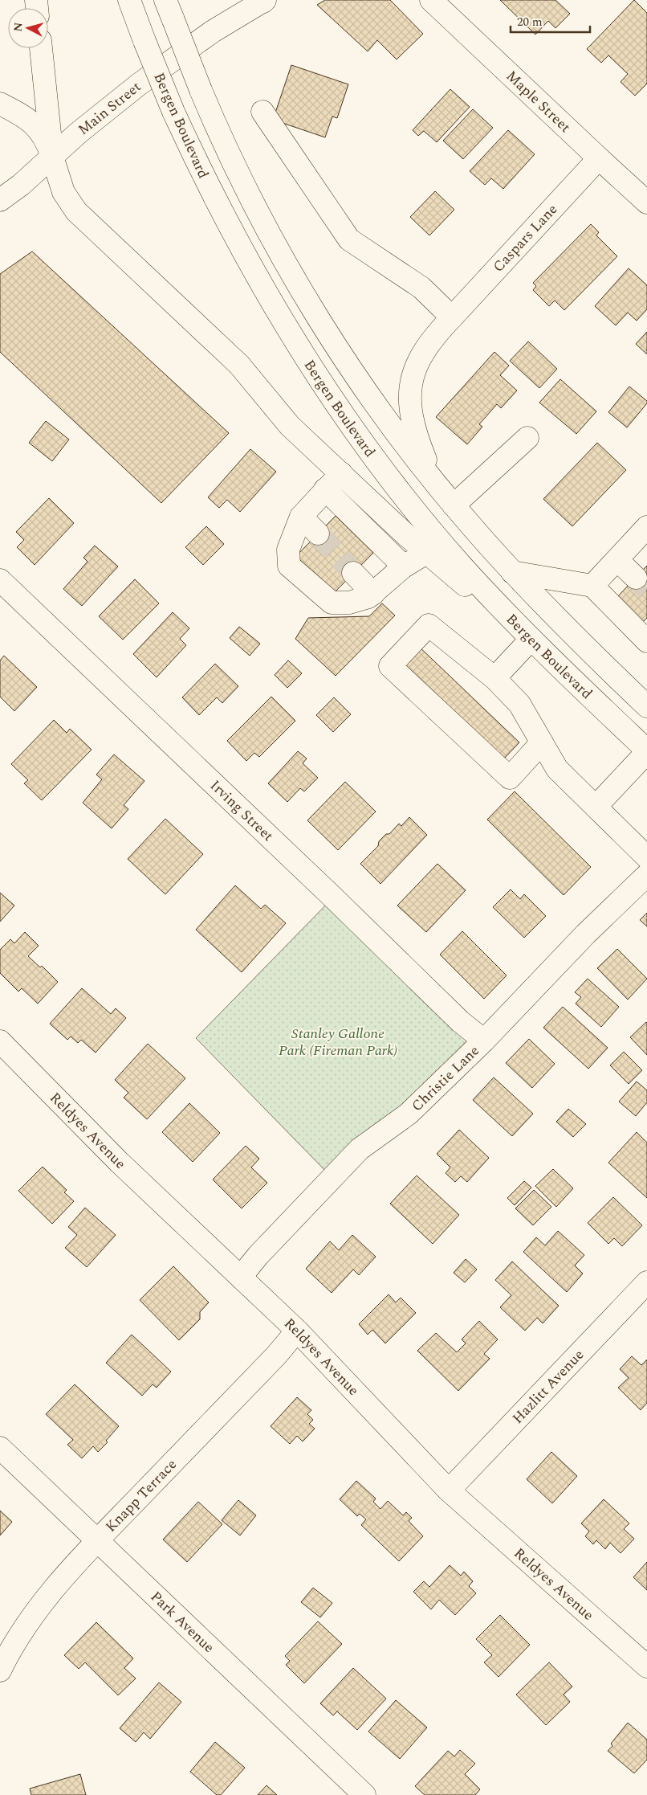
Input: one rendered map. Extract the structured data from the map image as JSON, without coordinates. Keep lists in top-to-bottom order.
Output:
{
  "streets": {
    "main road": [
      "Maple Street",
      "Main Street",
      "Bergen Boulevard",
      "Caspars Lane",
      "Irving Street",
      "Christie Lane",
      "Reldyes Avenue",
      "Hazlitt Avenue",
      "Knapp Terrace",
      "Park Avenue"
    ]
  },
  "crossings": [
    ["Maple Street", "Caspars Lane"],
    ["Irving Street", "Christie Lane"],
    ["Christie Lane", "Reldyes Avenue"],
    ["Reldyes Avenue", "Hazlitt Avenue"],
    ["Reldyes Avenue", "Knapp Terrace"],
    ["Knapp Terrace", "Park Avenue"]
  ],
  "parks": ["Stanley Gallone Park (Fireman Park)"],
  "scale_bar": "20 m",
  "north": "left"
}
